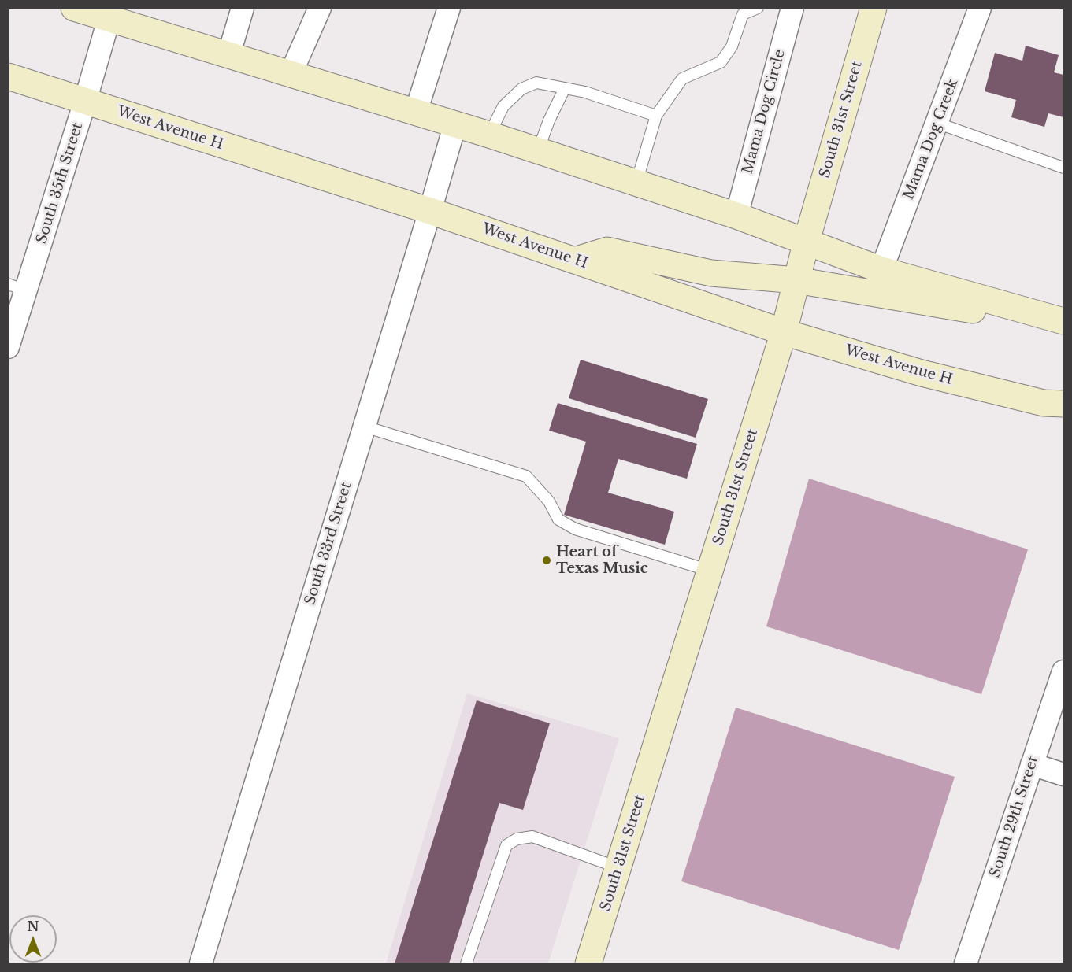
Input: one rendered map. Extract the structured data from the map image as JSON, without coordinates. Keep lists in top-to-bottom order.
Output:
{
  "streets": {
    "main road": ["South 31st Street", "West Avenue H"],
    "street": [
      "Mama Dog Circle",
      "Mama Dog Creek",
      "South 35th Street",
      "South 33rd Street",
      "South 29th Street"
    ]
  },
  "crossings": [
    ["South 31st Street", "West Avenue H"],
    ["West Avenue H", "South 35th Street"],
    ["West Avenue H", "South 33rd Street"]
  ],
  "places": ["Heart of Texas Music"],
  "north": "top"
}
